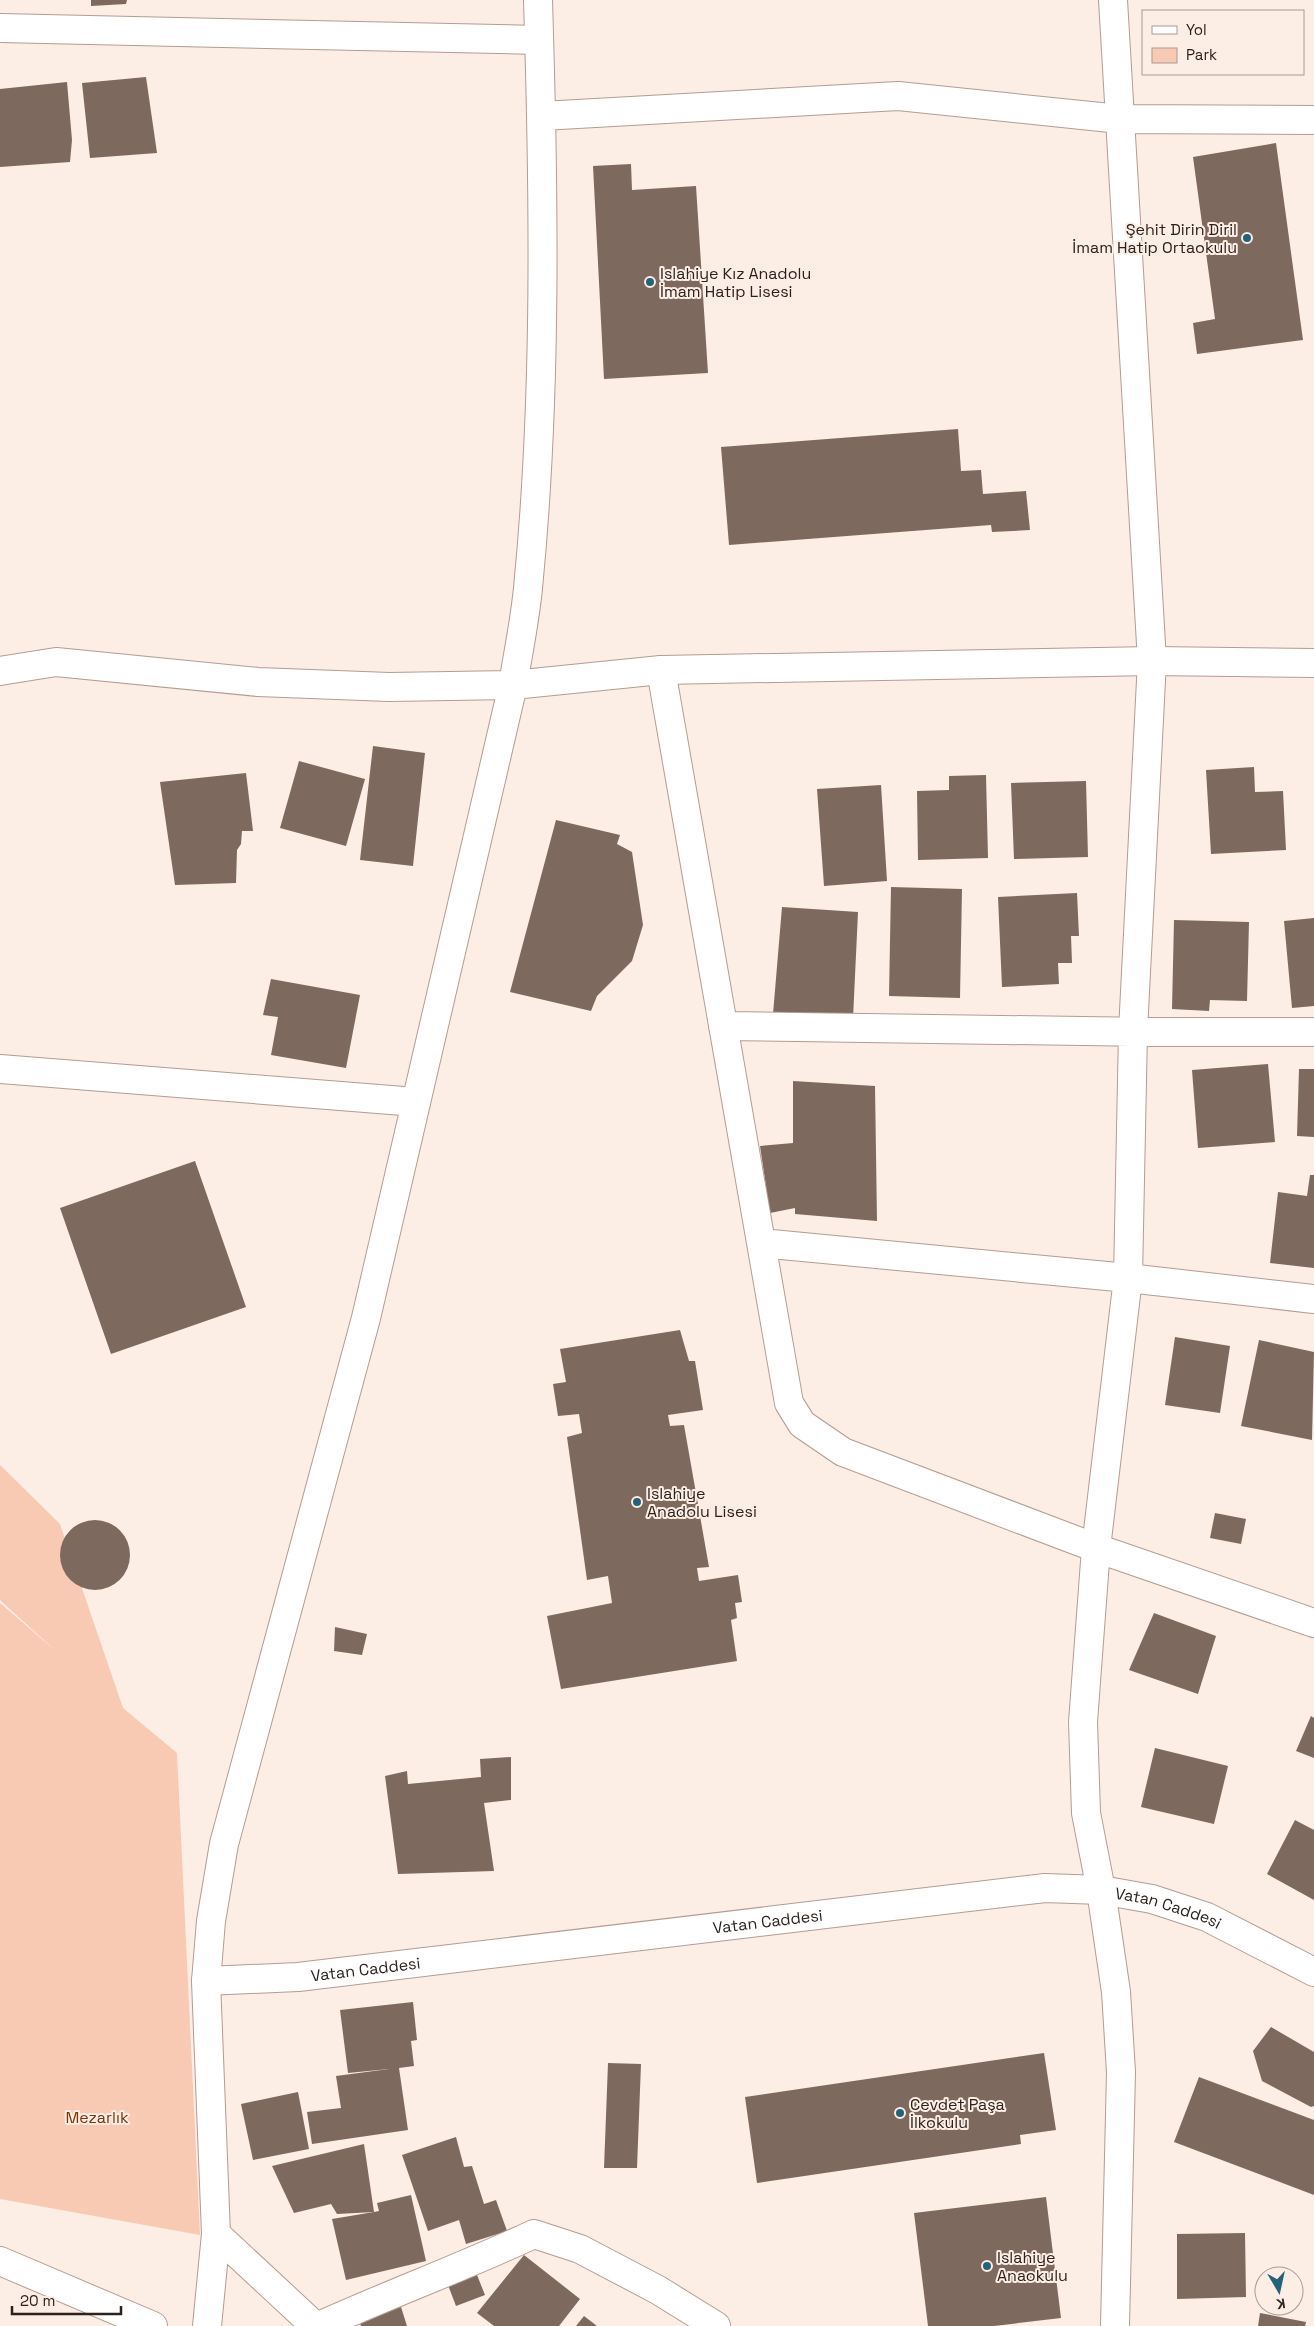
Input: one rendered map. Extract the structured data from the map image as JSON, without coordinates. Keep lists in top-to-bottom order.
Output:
{
  "streets": {
    "street": ["Vatan Caddesi"]
  },
  "parks": ["Mezarlık"],
  "places": [
    "Şehit Dirin Diril İmam Hatip Ortaokulu",
    "Islahiye Kız Anadolu İmam Hatip Lisesi",
    "Islahiye Anadolu Lisesi",
    "Cevdet Paşa İlkokulu",
    "Islahiye Anaokulu"
  ],
  "legend": ["Yol", "Park"],
  "scale_bar": "20 m",
  "north": "bottom"
}
